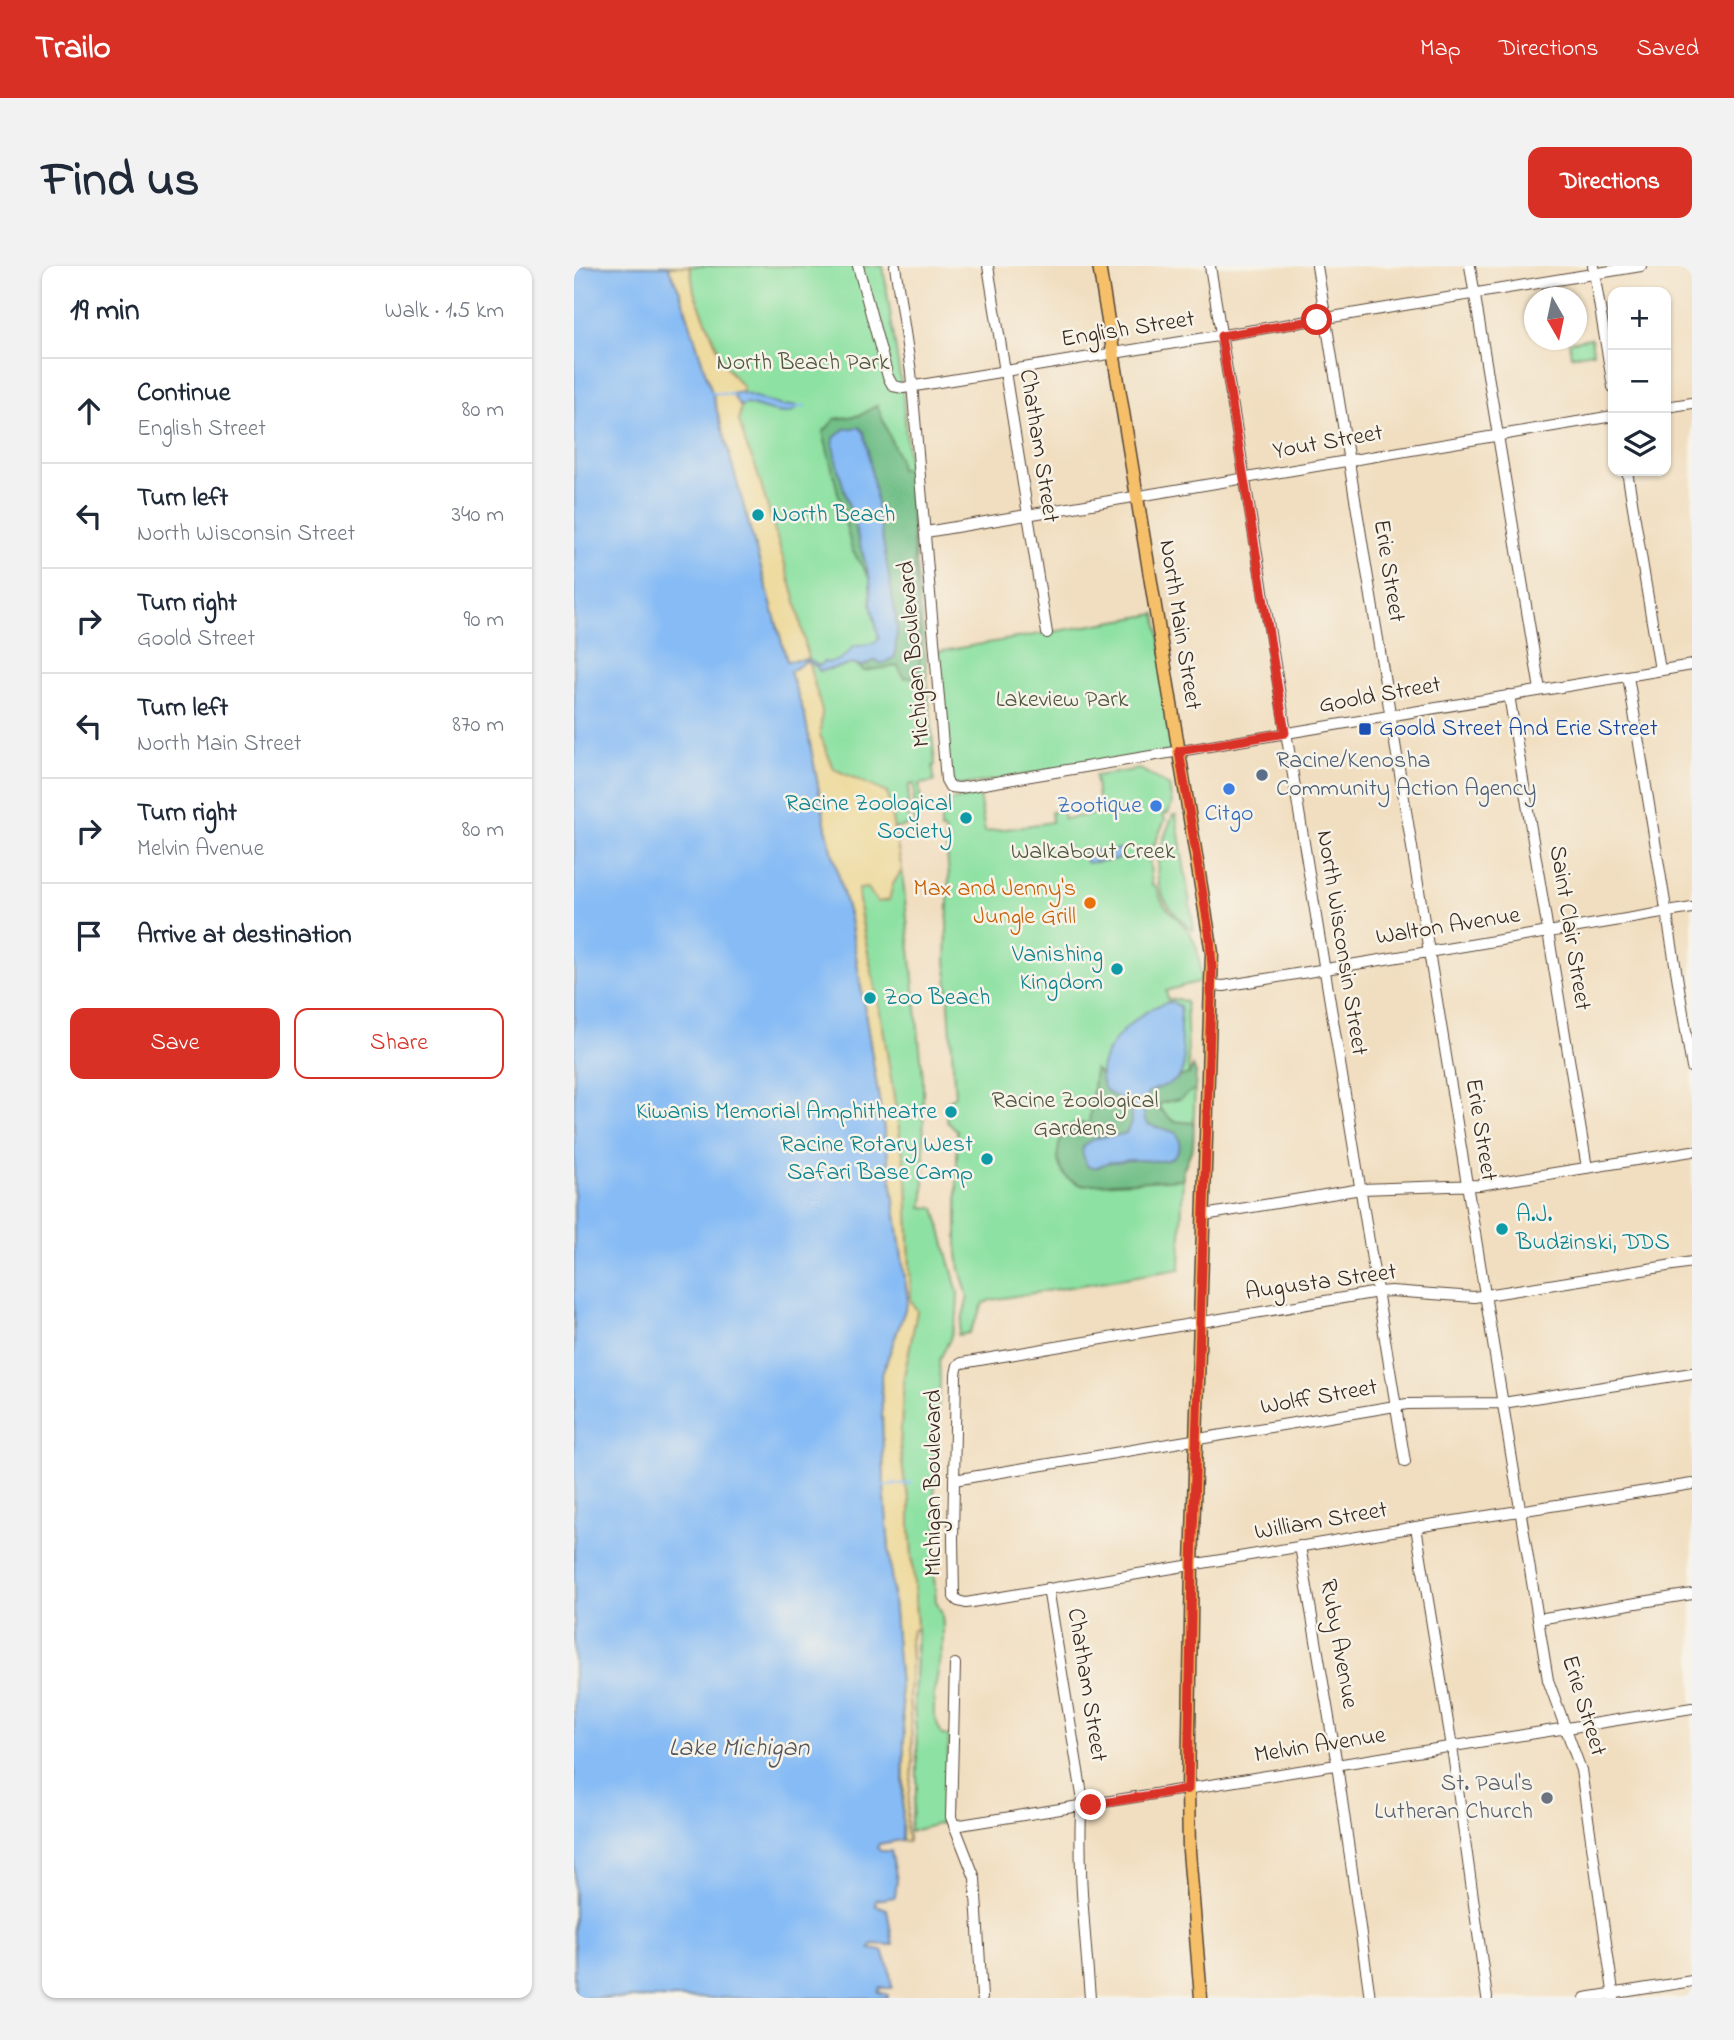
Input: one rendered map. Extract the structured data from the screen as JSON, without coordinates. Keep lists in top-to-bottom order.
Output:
{
  "streets": {
    "main road": ["North Main Street"],
    "street": [
      "English Street",
      "Yout Street",
      "Chatham Street",
      "Erie Street",
      "Michigan Boulevard",
      "Goold Street",
      "Walton Avenue",
      "Saint Clair Street",
      "North Wisconsin Street",
      "Augusta Street",
      "Wolff Street",
      "William Street",
      "Ruby Avenue",
      "Melvin Avenue"
    ]
  },
  "crossings": [
    ["English Street", "Chatham Street"],
    ["English Street", "Erie Street"],
    ["English Street", "North Main Street"],
    ["English Street", "Michigan Boulevard"],
    ["English Street", "North Wisconsin Street"],
    ["Yout Street", "Chatham Street"],
    ["Yout Street", "Erie Street"],
    ["Yout Street", "North Main Street"],
    ["Yout Street", "Michigan Boulevard"],
    ["Yout Street", "North Wisconsin Street"],
    ["Chatham Street", "William Street"],
    ["Chatham Street", "Melvin Avenue"],
    ["Erie Street", "Goold Street"],
    ["Erie Street", "Walton Avenue"],
    ["Erie Street", "Augusta Street"],
    ["Erie Street", "Wolff Street"],
    ["Erie Street", "William Street"],
    ["Erie Street", "Melvin Avenue"],
    ["North Main Street", "Goold Street"],
    ["North Main Street", "Walton Avenue"],
    ["North Main Street", "Augusta Street"],
    ["North Main Street", "Wolff Street"],
    ["North Main Street", "William Street"],
    ["North Main Street", "Melvin Avenue"],
    ["Michigan Boulevard", "Goold Street"],
    ["Michigan Boulevard", "Augusta Street"],
    ["Michigan Boulevard", "Wolff Street"],
    ["Michigan Boulevard", "William Street"],
    ["Goold Street", "Saint Clair Street"],
    ["Goold Street", "North Wisconsin Street"],
    ["Walton Avenue", "Saint Clair Street"],
    ["Walton Avenue", "North Wisconsin Street"],
    ["North Wisconsin Street", "Augusta Street"],
    ["North Wisconsin Street", "Wolff Street"],
    ["William Street", "Ruby Avenue"],
    ["Ruby Avenue", "Melvin Avenue"]
  ],
  "water": ["Lake Michigan"],
  "parks": [
    "North Beach Park",
    "Lakeview Park",
    "Walkabout Creek",
    "Racine Zoological Gardens"
  ],
  "places": {
    "other": [
      "North Beach",
      "Racine/Kenosha Community Action Agency",
      "Citgo",
      "Zootique",
      "Racine Zoological Society",
      "Max and Jenny's Jungle Grill",
      "Vanishing Kingdom",
      "Zoo Beach",
      "Kiwanis Memorial Amphitheatre",
      "Racine Rotary West Safari Base Camp",
      "A.J. Budzinski, DDS",
      "St. Paul's Lutheran Church"
    ],
    "transit": ["Goold Street And Erie Street"]
  },
  "north": "bottom",
  "page": {
    "header": "Trailo",
    "nav": ["Map", "Directions", "Saved"],
    "title": "Find us",
    "buttons": [
      "Directions",
      ["Save", "Share"]
    ],
    "heading": ["19 min", "Walk · 1.5 km"],
    "map_buttons": ["+", "−"],
    "list": [
      ["Continue", "English Street", "80 m"],
      ["Turn left", "North Wisconsin Street", "340 m"],
      ["Turn right", "Goold Street", "90 m"],
      ["Turn left", "North Main Street", "870 m"],
      ["Turn right", "Melvin Avenue", "80 m"],
      "Arrive at destination"
    ]
  }
}
